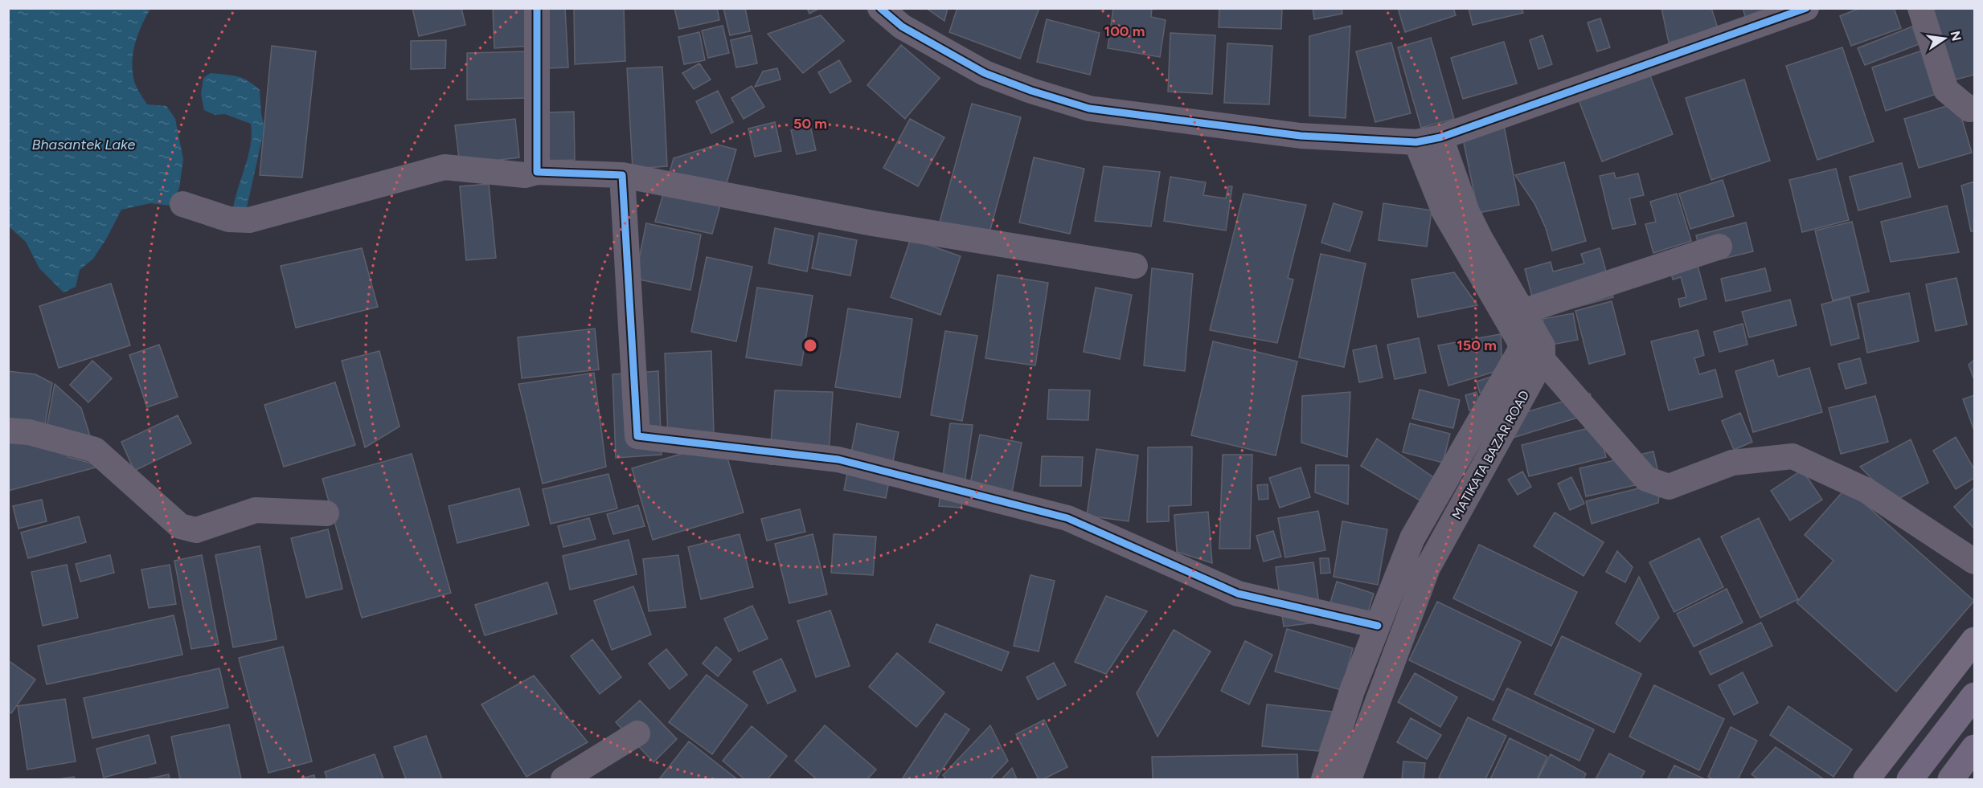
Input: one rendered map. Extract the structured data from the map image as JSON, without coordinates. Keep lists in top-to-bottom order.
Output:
{
  "streets": {
    "street": ["MATIKATA BAZAR ROAD"]
  },
  "water": ["Bhasantek Lake"],
  "north": "right",
  "rings": ["100 m", "50 m", "150 m"]
}
